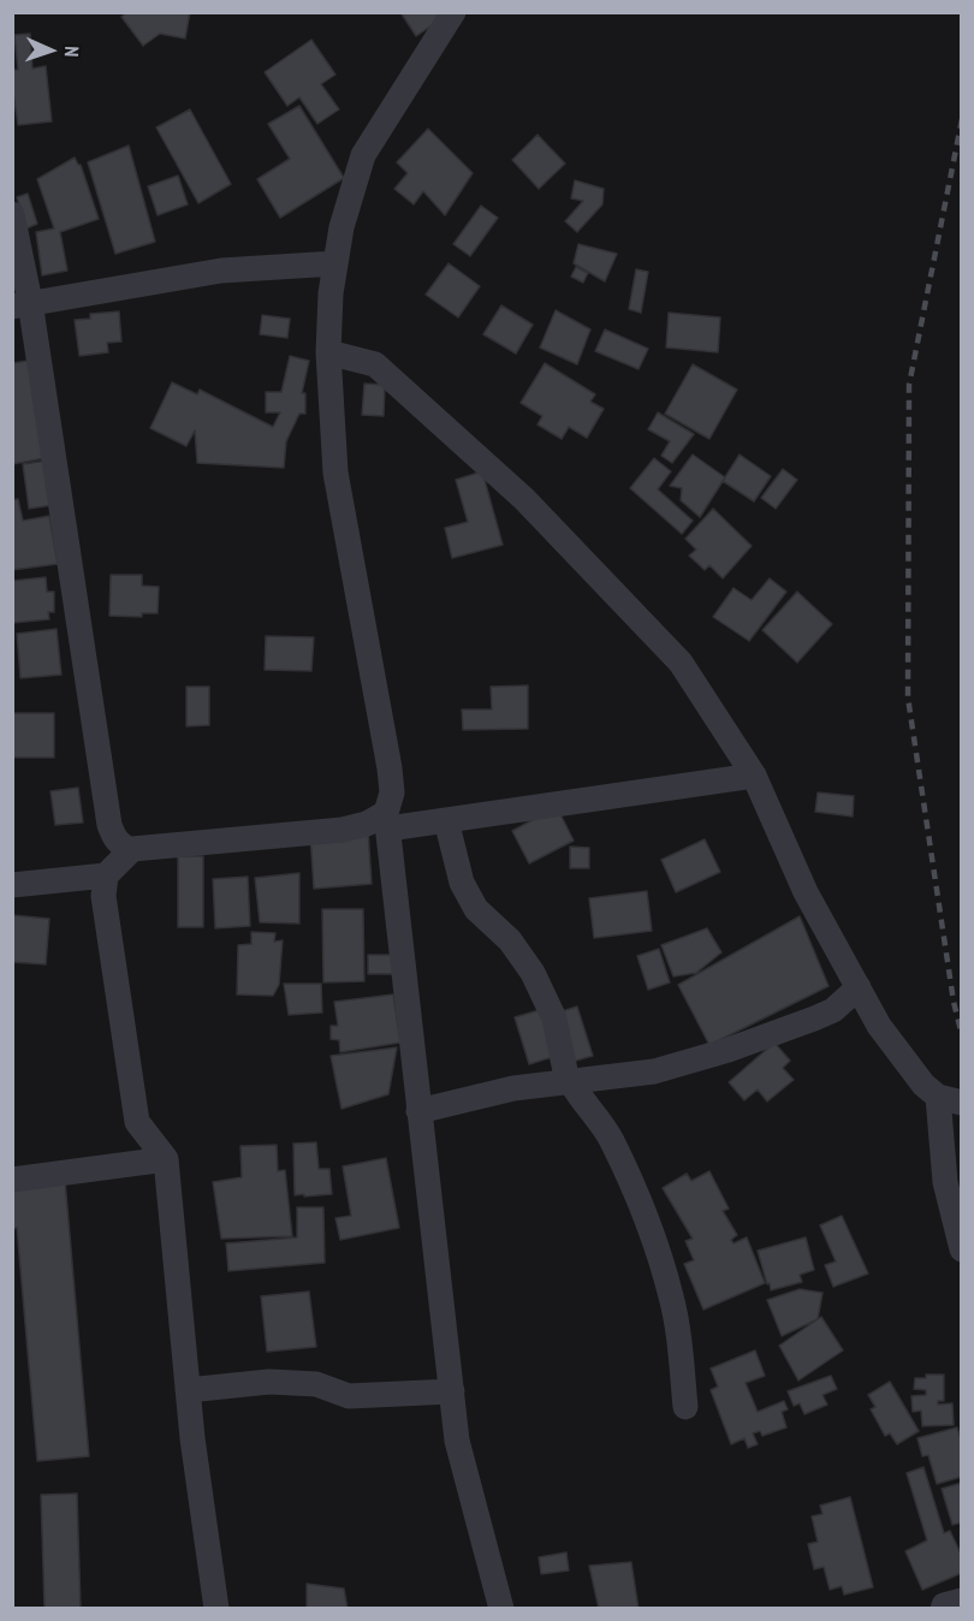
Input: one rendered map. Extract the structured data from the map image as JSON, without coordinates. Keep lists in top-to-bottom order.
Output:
{
  "north": "right"
}
